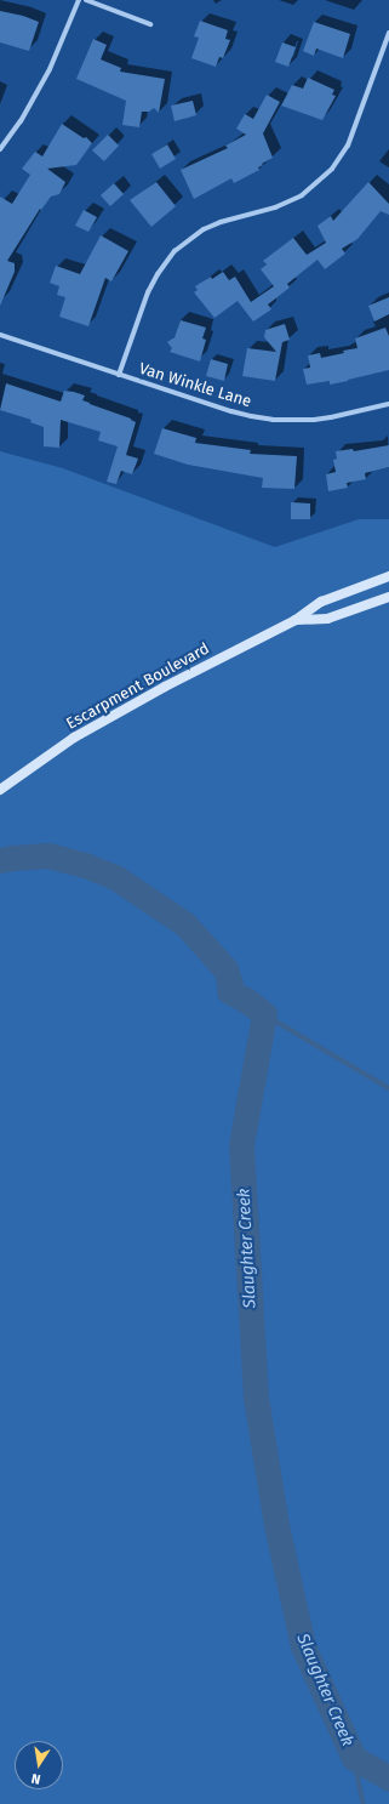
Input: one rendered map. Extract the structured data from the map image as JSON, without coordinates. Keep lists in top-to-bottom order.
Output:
{
  "streets": {
    "main road": ["Escarpment Boulevard"],
    "street": ["Van Winkle Lane"]
  },
  "water": ["Slaughter Creek"],
  "north": "bottom"
}
